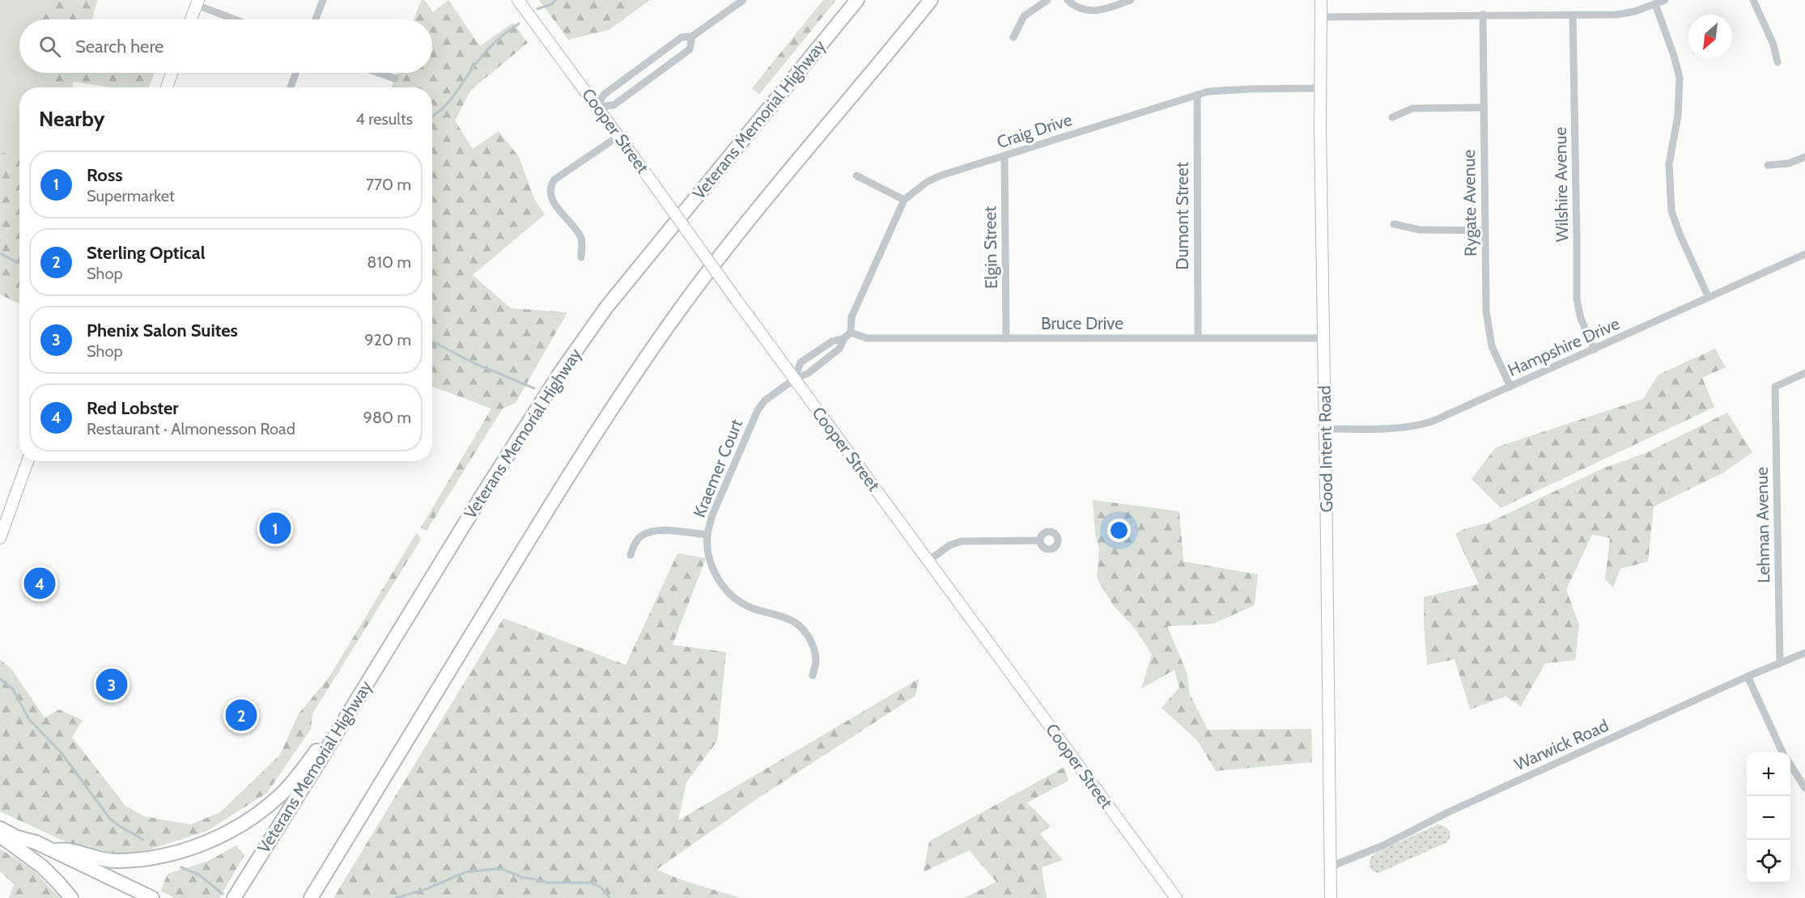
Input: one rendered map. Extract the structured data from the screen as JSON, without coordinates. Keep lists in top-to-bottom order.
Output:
{
  "streets": {
    "highway": ["Veterans Memorial Highway"],
    "main road": ["Cooper Street", "Good Intent Road"],
    "street": [
      "Craig Drive",
      "Wilshire Avenue",
      "Rygate Avenue",
      "Dumont Street",
      "Elgin Street",
      "Bruce Drive",
      "Hampshire Drive",
      "Kraemer Court",
      "Lehman Avenue",
      "Warwick Road"
    ]
  },
  "crossings": [
    ["Cooper Street", "Kraemer Court"],
    ["Craig Drive", "Dumont Street"],
    ["Craig Drive", "Elgin Street"],
    ["Craig Drive", "Bruce Drive"],
    ["Craig Drive", "Good Intent Road"],
    ["Wilshire Avenue", "Hampshire Drive"],
    ["Rygate Avenue", "Hampshire Drive"],
    ["Dumont Street", "Bruce Drive"],
    ["Elgin Street", "Bruce Drive"],
    ["Bruce Drive", "Good Intent Road"],
    ["Hampshire Drive", "Good Intent Road"],
    ["Good Intent Road", "Warwick Road"],
    ["Lehman Avenue", "Warwick Road"]
  ],
  "north": "bottom left",
  "page": {
    "search": "Search here",
    "heading": ["Nearby", "4 results"],
    "list": [
      {
        "mark": "1",
        "name": "Ross",
        "note": "Supermarket",
        "value": "770 m"
      },
      {
        "mark": "2",
        "name": "Sterling Optical",
        "note": "Shop",
        "value": "810 m"
      },
      {
        "mark": "3",
        "name": "Phenix Salon Suites",
        "note": "Shop",
        "value": "920 m"
      },
      {
        "mark": "4",
        "name": "Red Lobster",
        "note": "Restaurant · Almonesson Road",
        "value": "980 m"
      }
    ],
    "pins": [
      "1",
      "4",
      "3",
      "2"
    ],
    "map_buttons": ["+", "−"]
  }
}
